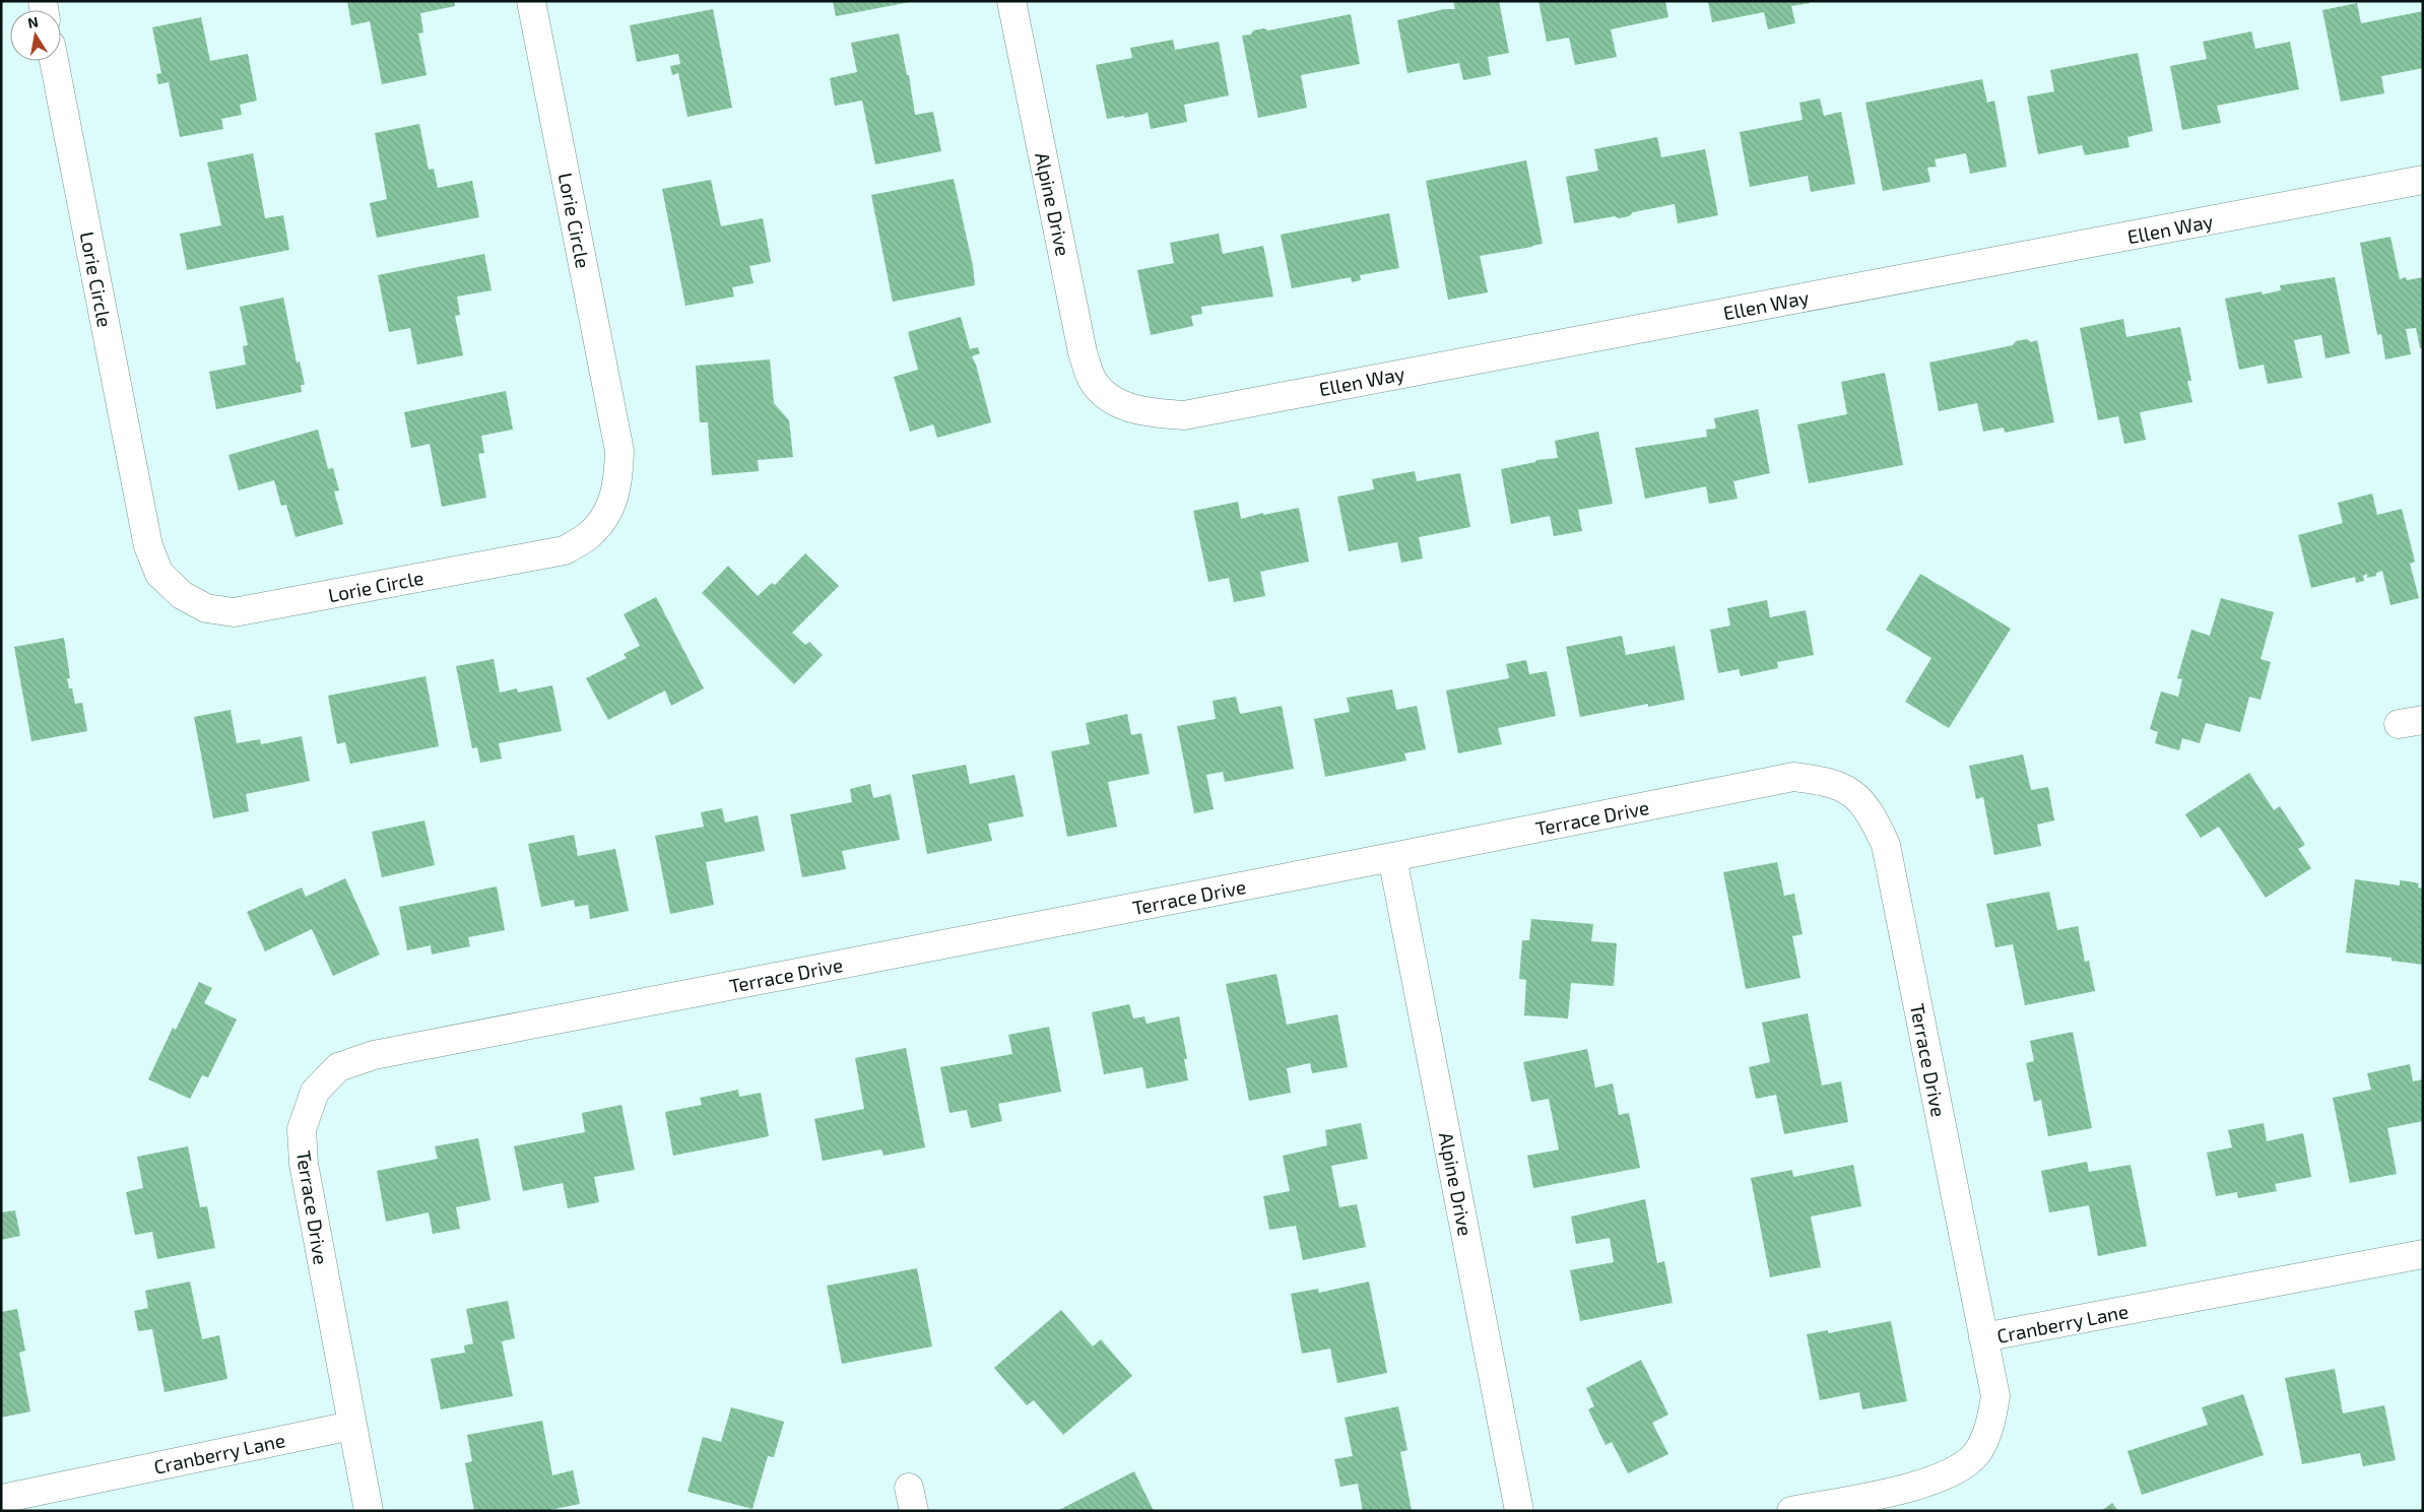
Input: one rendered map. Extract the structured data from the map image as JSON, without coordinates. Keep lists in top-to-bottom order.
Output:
{
  "streets": {
    "street": [
      "Alpine Drive",
      "Lorie Circle",
      "Ellen Way",
      "Terrace Drive",
      "Cranberry Lane"
    ]
  },
  "crossings": [
    ["Alpine Drive", "Ellen Way"],
    ["Alpine Drive", "Terrace Drive"],
    ["Terrace Drive", "Cranberry Lane"]
  ],
  "north": "top"
}
